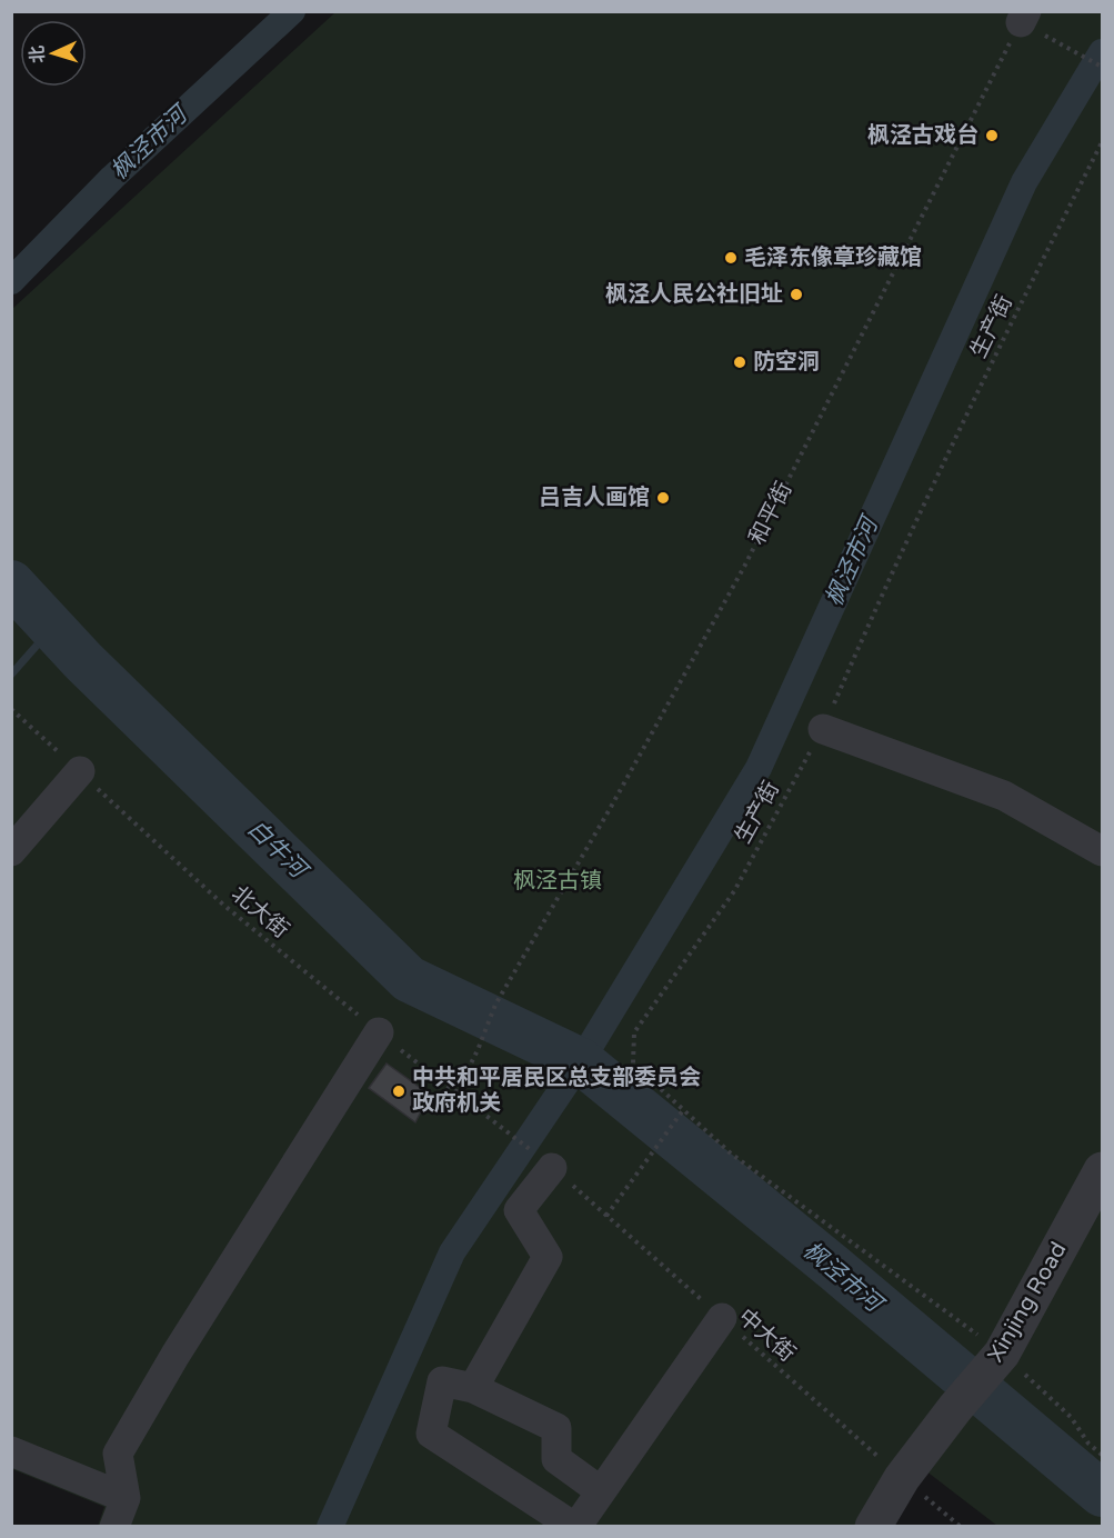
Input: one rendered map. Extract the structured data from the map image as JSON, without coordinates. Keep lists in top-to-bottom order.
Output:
{
  "streets": {
    "street": ["Xinjing Road"],
    "path": [
      "生产街",
      "和平街",
      "北大街",
      "中大街"
    ]
  },
  "crossings": [
    ["生产街", "Xinjing Road"],
    ["和平街", "北大街"],
    ["北大街", "中大街"],
    ["Xinjing Road", "中大街"]
  ],
  "water": ["枫泾市河", "白牛河"],
  "parks": ["枫泾古镇"],
  "places": [
    "枫泾古戏台",
    "毛泽东像章珍藏馆",
    "枫泾人民公社旧址",
    "防空洞",
    "吕吉人画馆",
    "中共和平居民区总支部委员会 政府机关"
  ],
  "north": "left"
}
